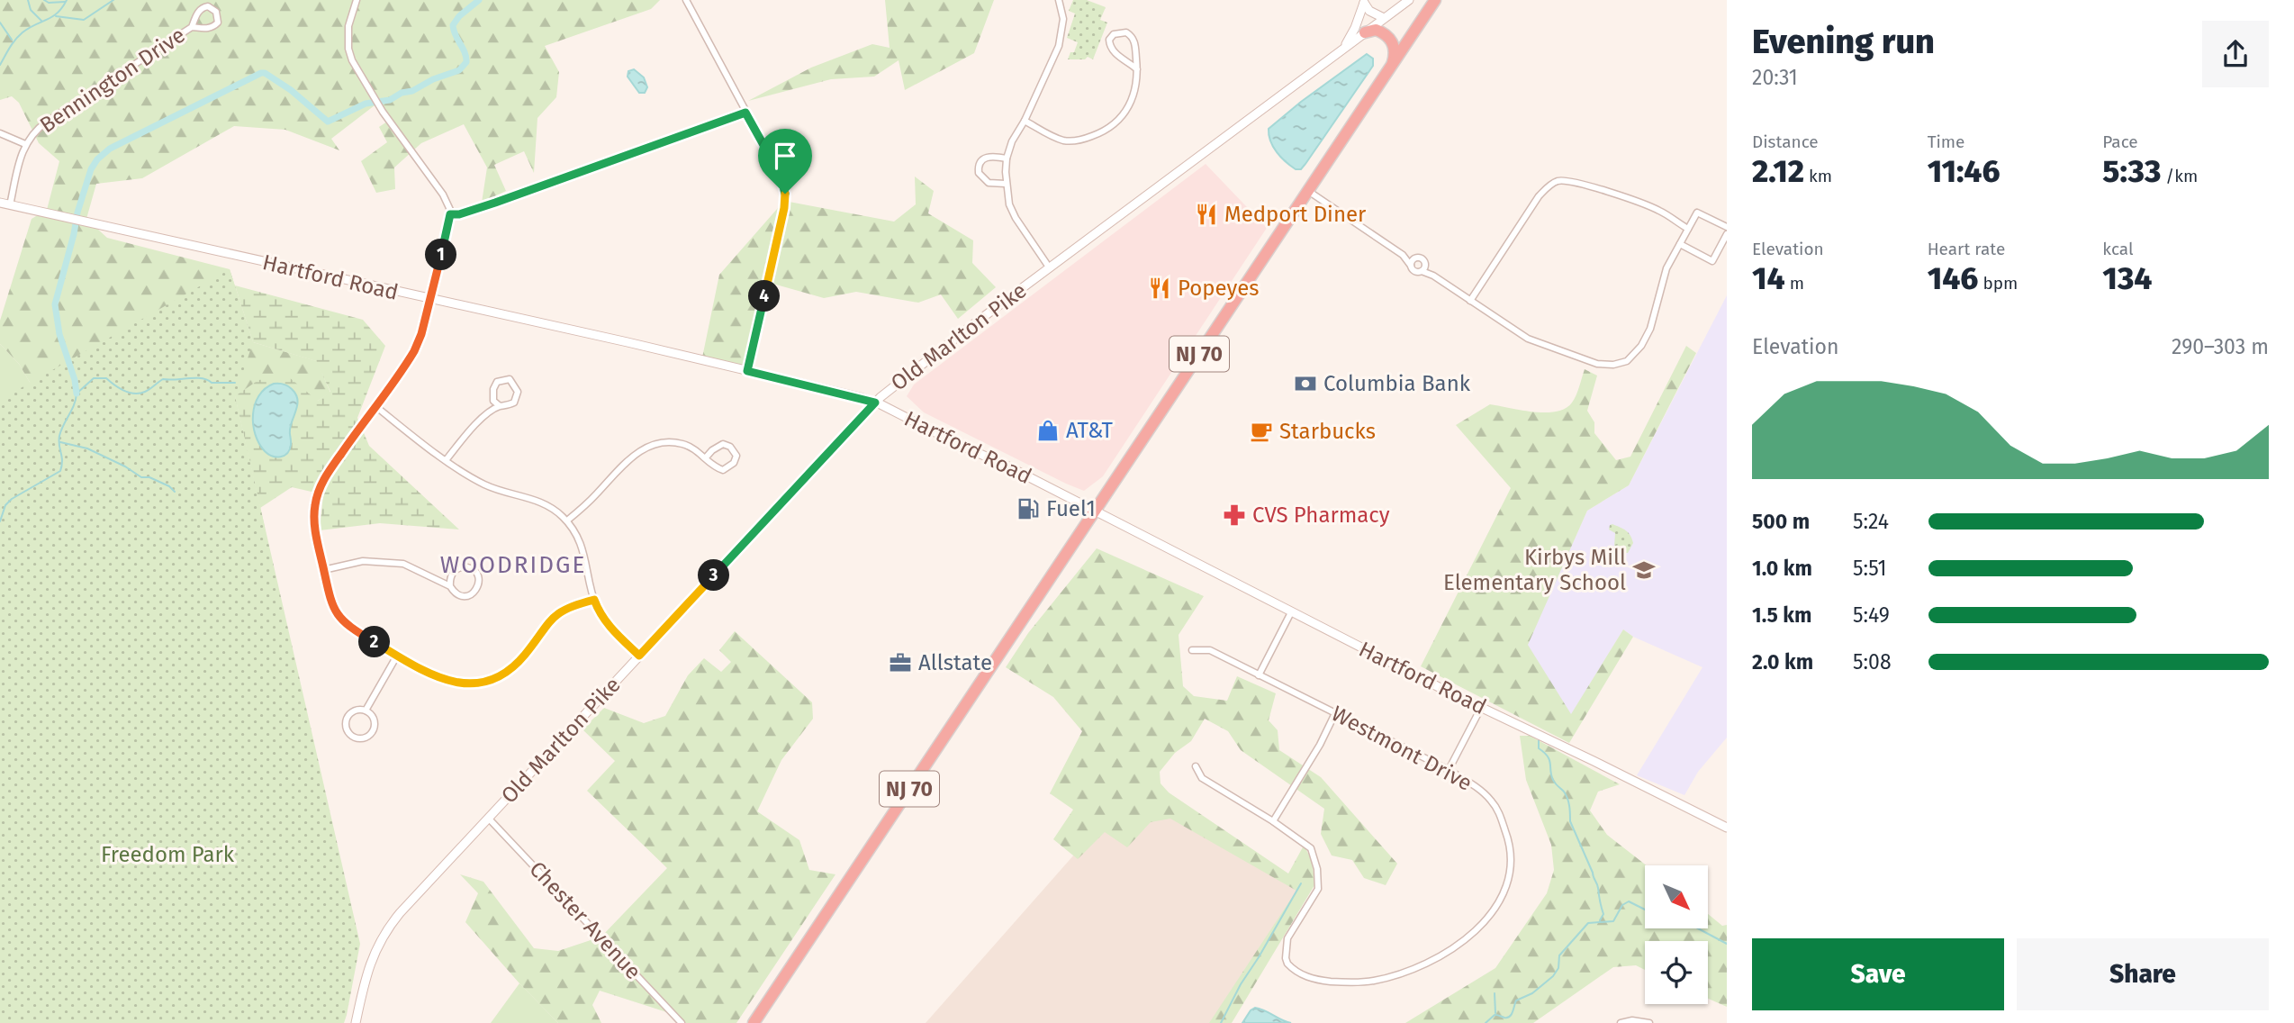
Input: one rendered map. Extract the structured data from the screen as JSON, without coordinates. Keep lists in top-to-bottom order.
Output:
{
  "streets": {
    "highway": ["NJ 70"],
    "street": [
      "Bennington Drive",
      "Hartford Road",
      "Old Marlton Pike",
      "Westmont Drive",
      "Chester Avenue"
    ]
  },
  "crossings": [
    ["Bennington Drive", "Hartford Road"],
    ["Hartford Road", "Old Marlton Pike"],
    ["Hartford Road", "NJ 70"],
    ["Old Marlton Pike", "Chester Avenue"]
  ],
  "districts": ["WOODRIDGE"],
  "parks": ["Freedom Park"],
  "places": {
    "restaurant": ["Medport Diner", "Popeyes"],
    "bank": ["Columbia Bank"],
    "shop": ["AT&T"],
    "cafe": ["Starbucks"],
    "fuel station": ["Fuel1"],
    "pharmacy": ["CVS Pharmacy"],
    "school or university": ["Kirbys Mill Elementary School"],
    "office": ["Allstate"]
  },
  "north": "bottom right",
  "page": {
    "heading": ["Evening run", "20:31"],
    "stats": [
      ["Distance", "2.12 km"],
      ["Time", "11:46"],
      ["Pace", "5:33 /km"],
      ["Elevation", "14 m"],
      ["Heart rate", "146 bpm"],
      ["kcal", "134"]
    ],
    "pins": [
      "1",
      "4",
      "3",
      "2"
    ],
    "chart": ["Elevation", "290–303 m"],
    "list": [
      {
        "name": "500 m",
        "note": "5:24"
      },
      {
        "name": "1.0 km",
        "note": "5:51"
      },
      {
        "name": "1.5 km",
        "note": "5:49"
      },
      {
        "name": "2.0 km",
        "note": "5:08"
      }
    ],
    "buttons": ["Save", "Share"]
  }
}
